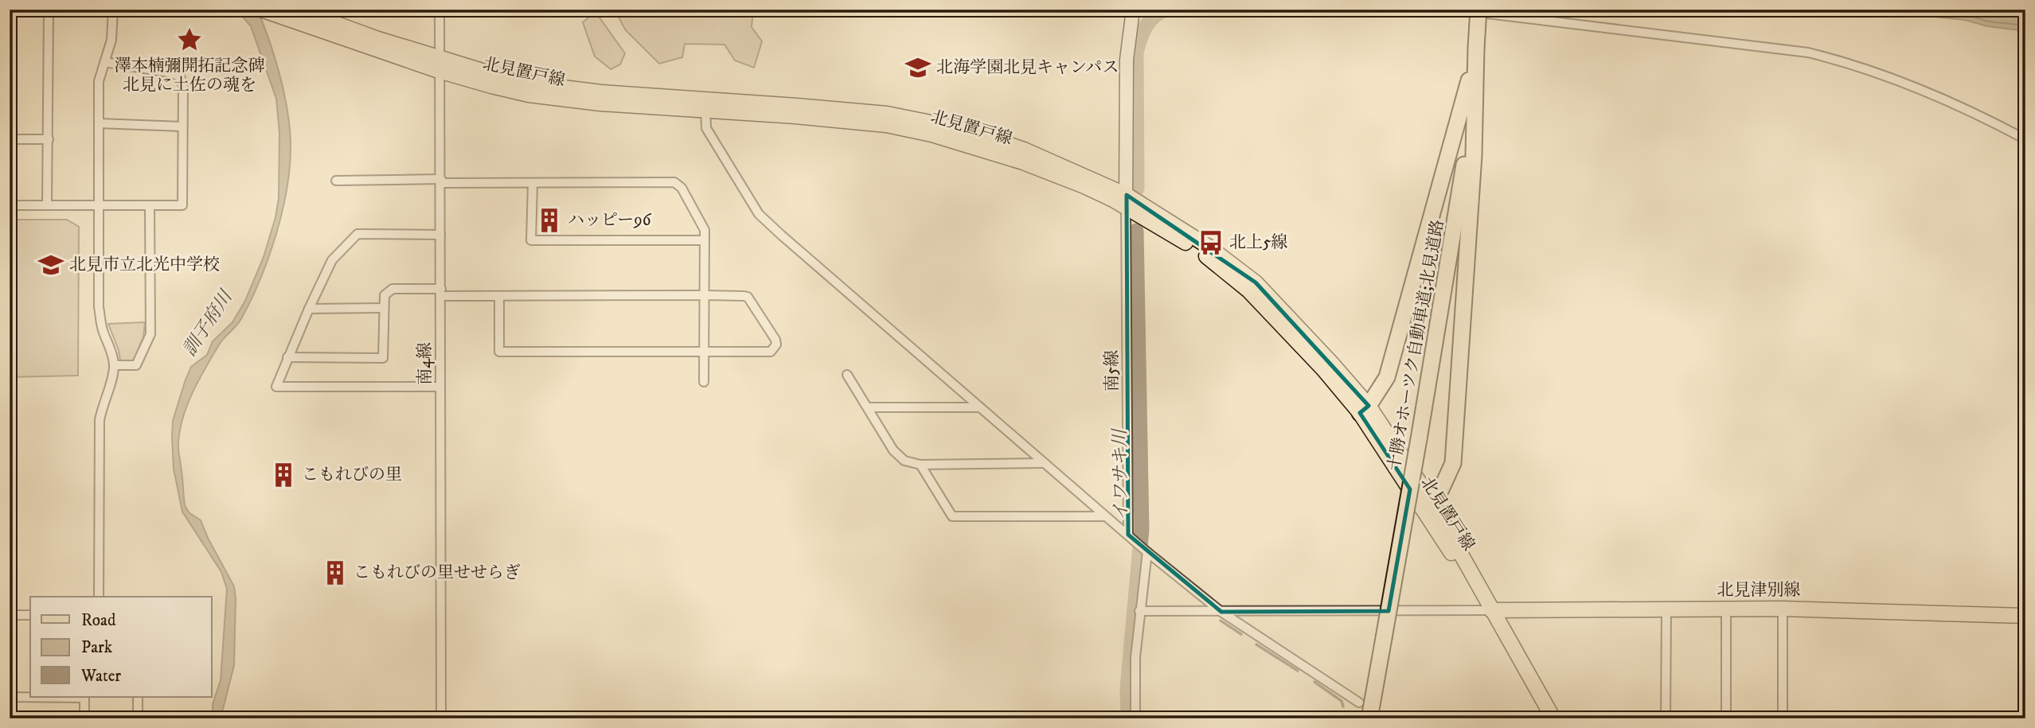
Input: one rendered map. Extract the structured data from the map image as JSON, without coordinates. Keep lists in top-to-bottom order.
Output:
{
  "streets": {
    "highway": ["十勝オホーツク自動車道;北見道路"],
    "main road": ["北見置戸線", "北見津別線"],
    "street": ["南4線", "南5線"]
  },
  "crossings": [
    ["北見置戸線", "南4線"],
    ["北見置戸線", "南5線"],
    ["北見置戸線", "北見津別線"]
  ],
  "water": ["訓子府川", "イワサキ川"],
  "places": {
    "place": ["澤本楠彌開拓記念碑 北見に土佐の魂を"],
    "school or university": ["北海学園北見キャンパス", "北見市立北光中学校"],
    "building": ["ハッピー96", "こもれびの里", "こもれびの里せせらぎ"],
    "bus stop": ["北上5線"]
  },
  "legend": ["Road", "Park", "Water"]
}
